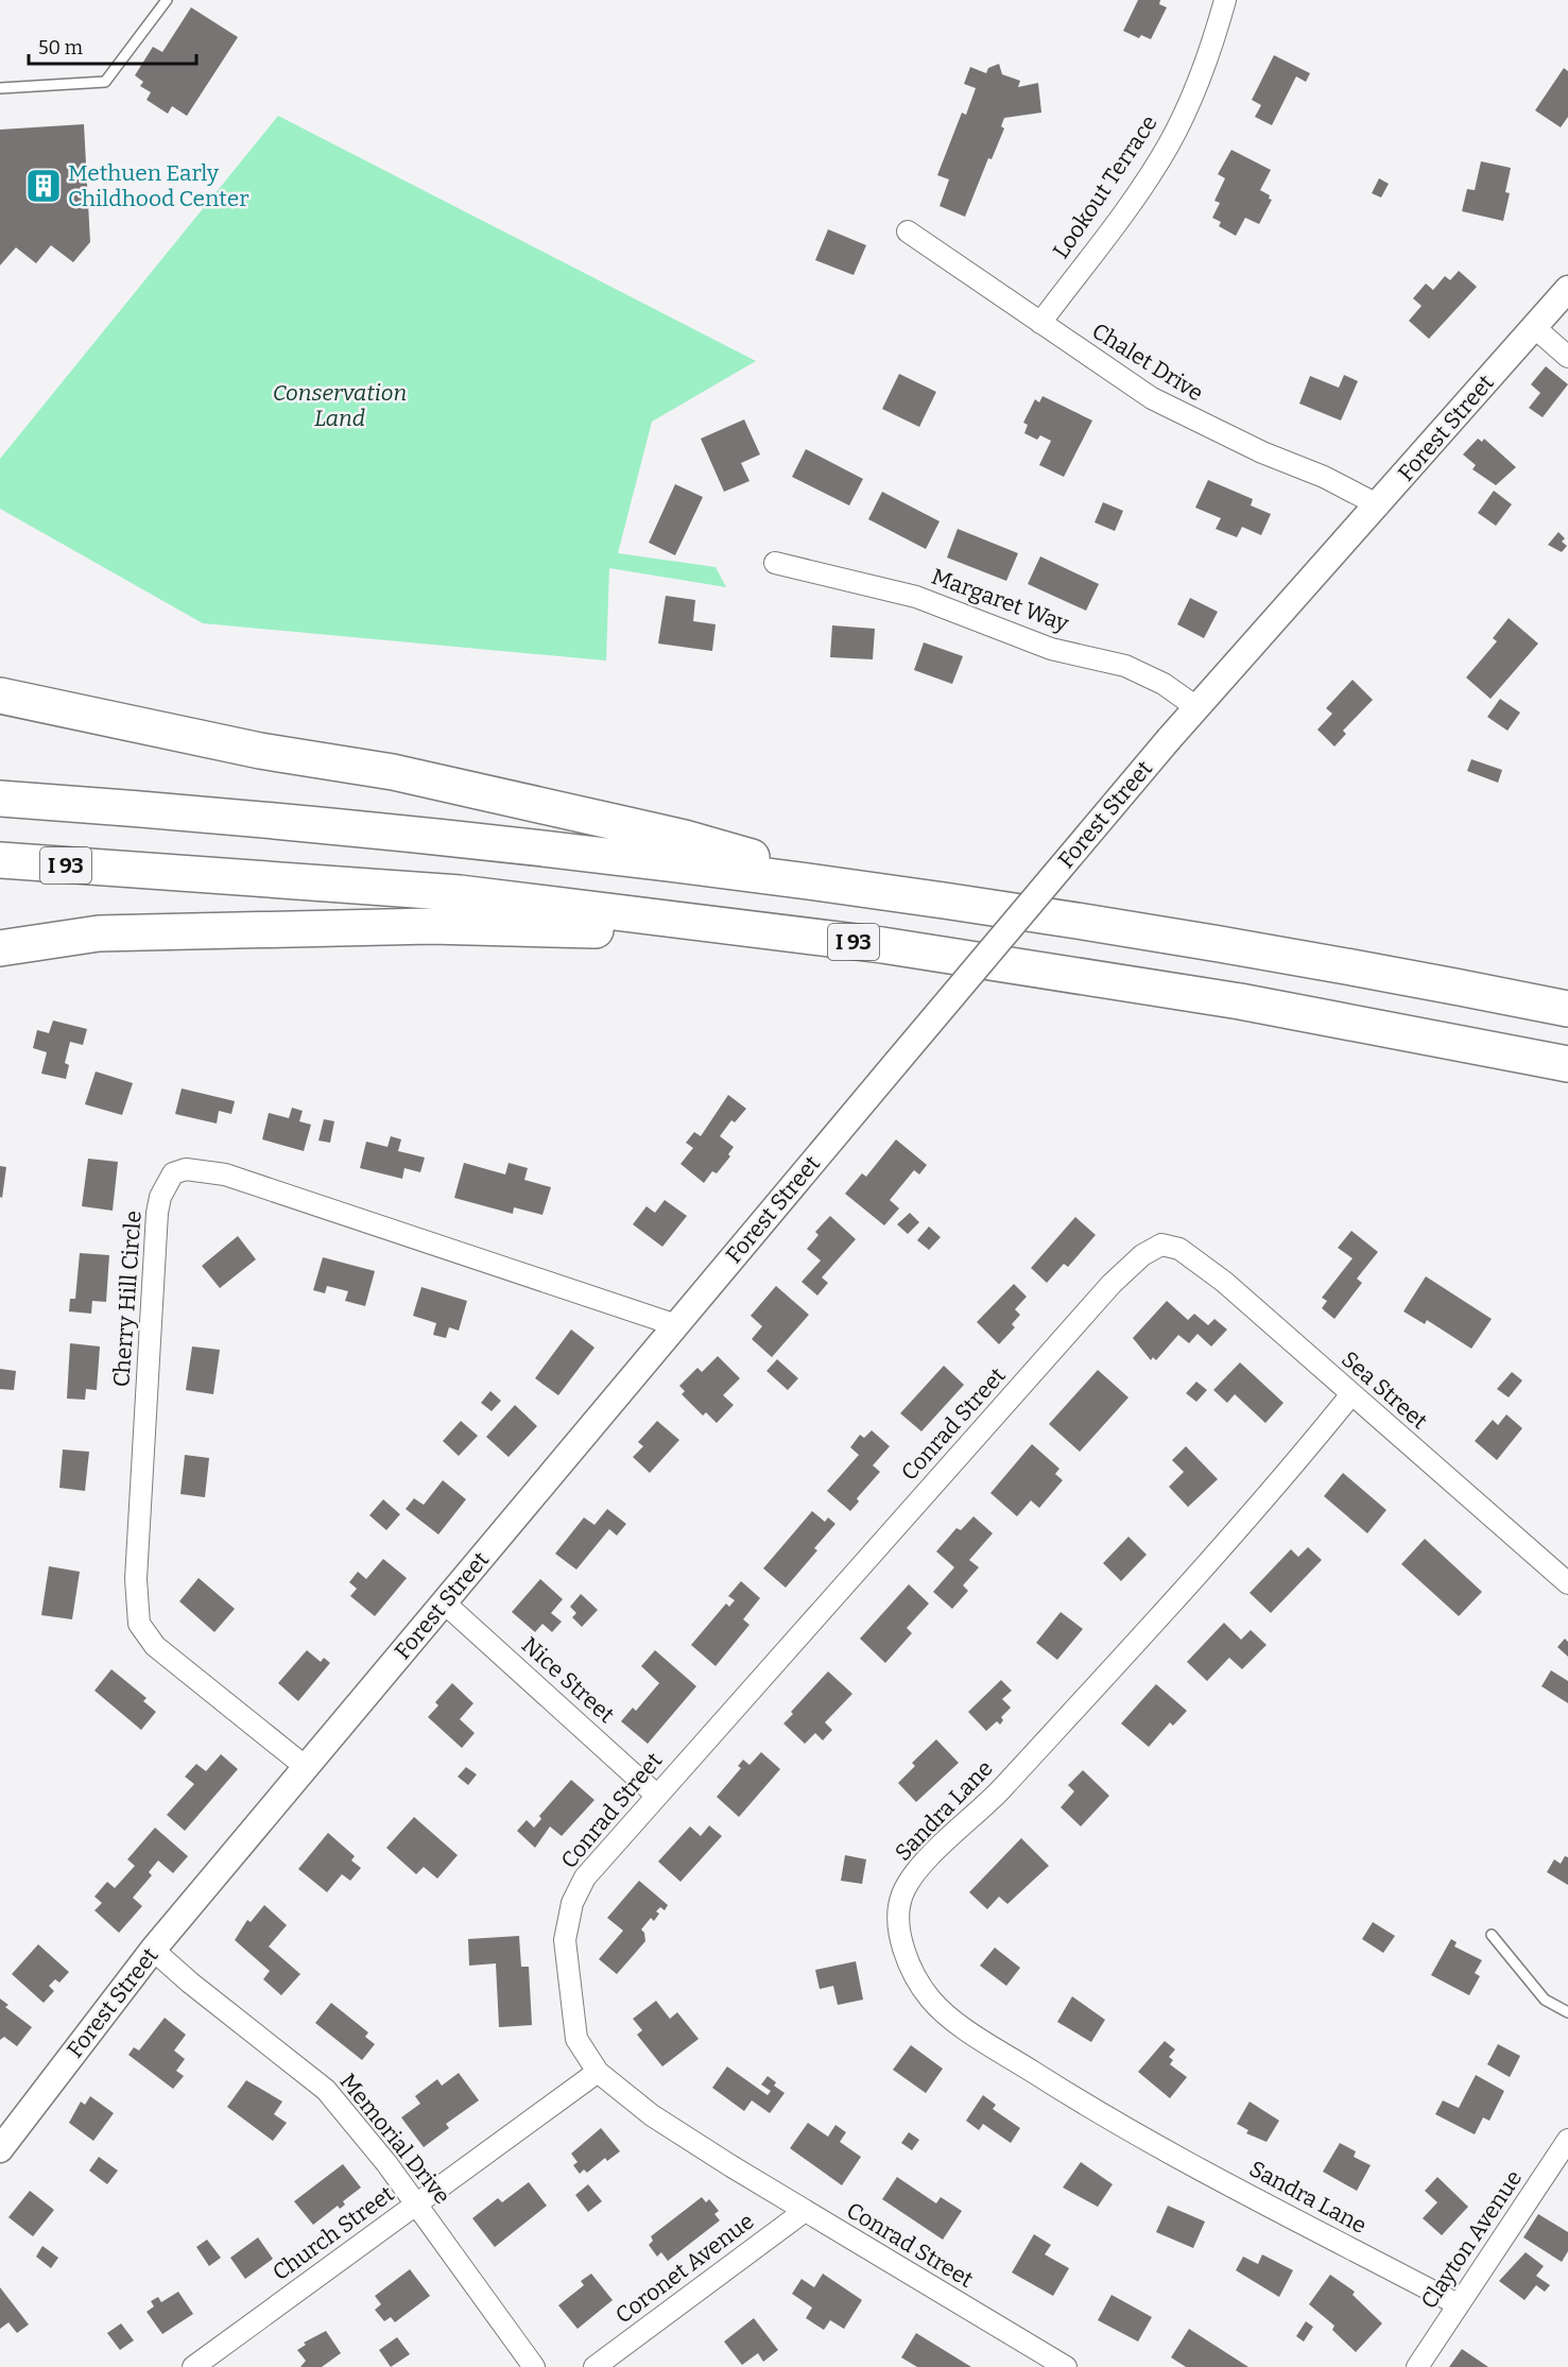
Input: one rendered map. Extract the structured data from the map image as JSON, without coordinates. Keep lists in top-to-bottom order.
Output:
{
  "streets": {
    "highway": ["I 93"],
    "street": [
      "Lookout Terrace",
      "Chalet Drive",
      "Forest Street",
      "Margaret Way",
      "Cherry Hill Circle",
      "Sea Street",
      "Conrad Street",
      "Nice Street",
      "Sandra Lane",
      "Memorial Drive",
      "Church Street",
      "Clayton Avenue",
      "Coronet Avenue"
    ]
  },
  "crossings": [
    ["Lookout Terrace", "Chalet Drive"],
    ["Chalet Drive", "Forest Street"],
    ["Forest Street", "Margaret Way"],
    ["Forest Street", "Cherry Hill Circle"],
    ["Forest Street", "Nice Street"],
    ["Forest Street", "Memorial Drive"],
    ["Sea Street", "Conrad Street"],
    ["Sea Street", "Sandra Lane"],
    ["Conrad Street", "Nice Street"],
    ["Conrad Street", "Church Street"],
    ["Conrad Street", "Coronet Avenue"],
    ["Sandra Lane", "Clayton Avenue"],
    ["Memorial Drive", "Church Street"]
  ],
  "parks": ["Conservation Land"],
  "places": {
    "building": ["Methuen Early Childhood Center"]
  },
  "scale_bar": "50 m"
}
